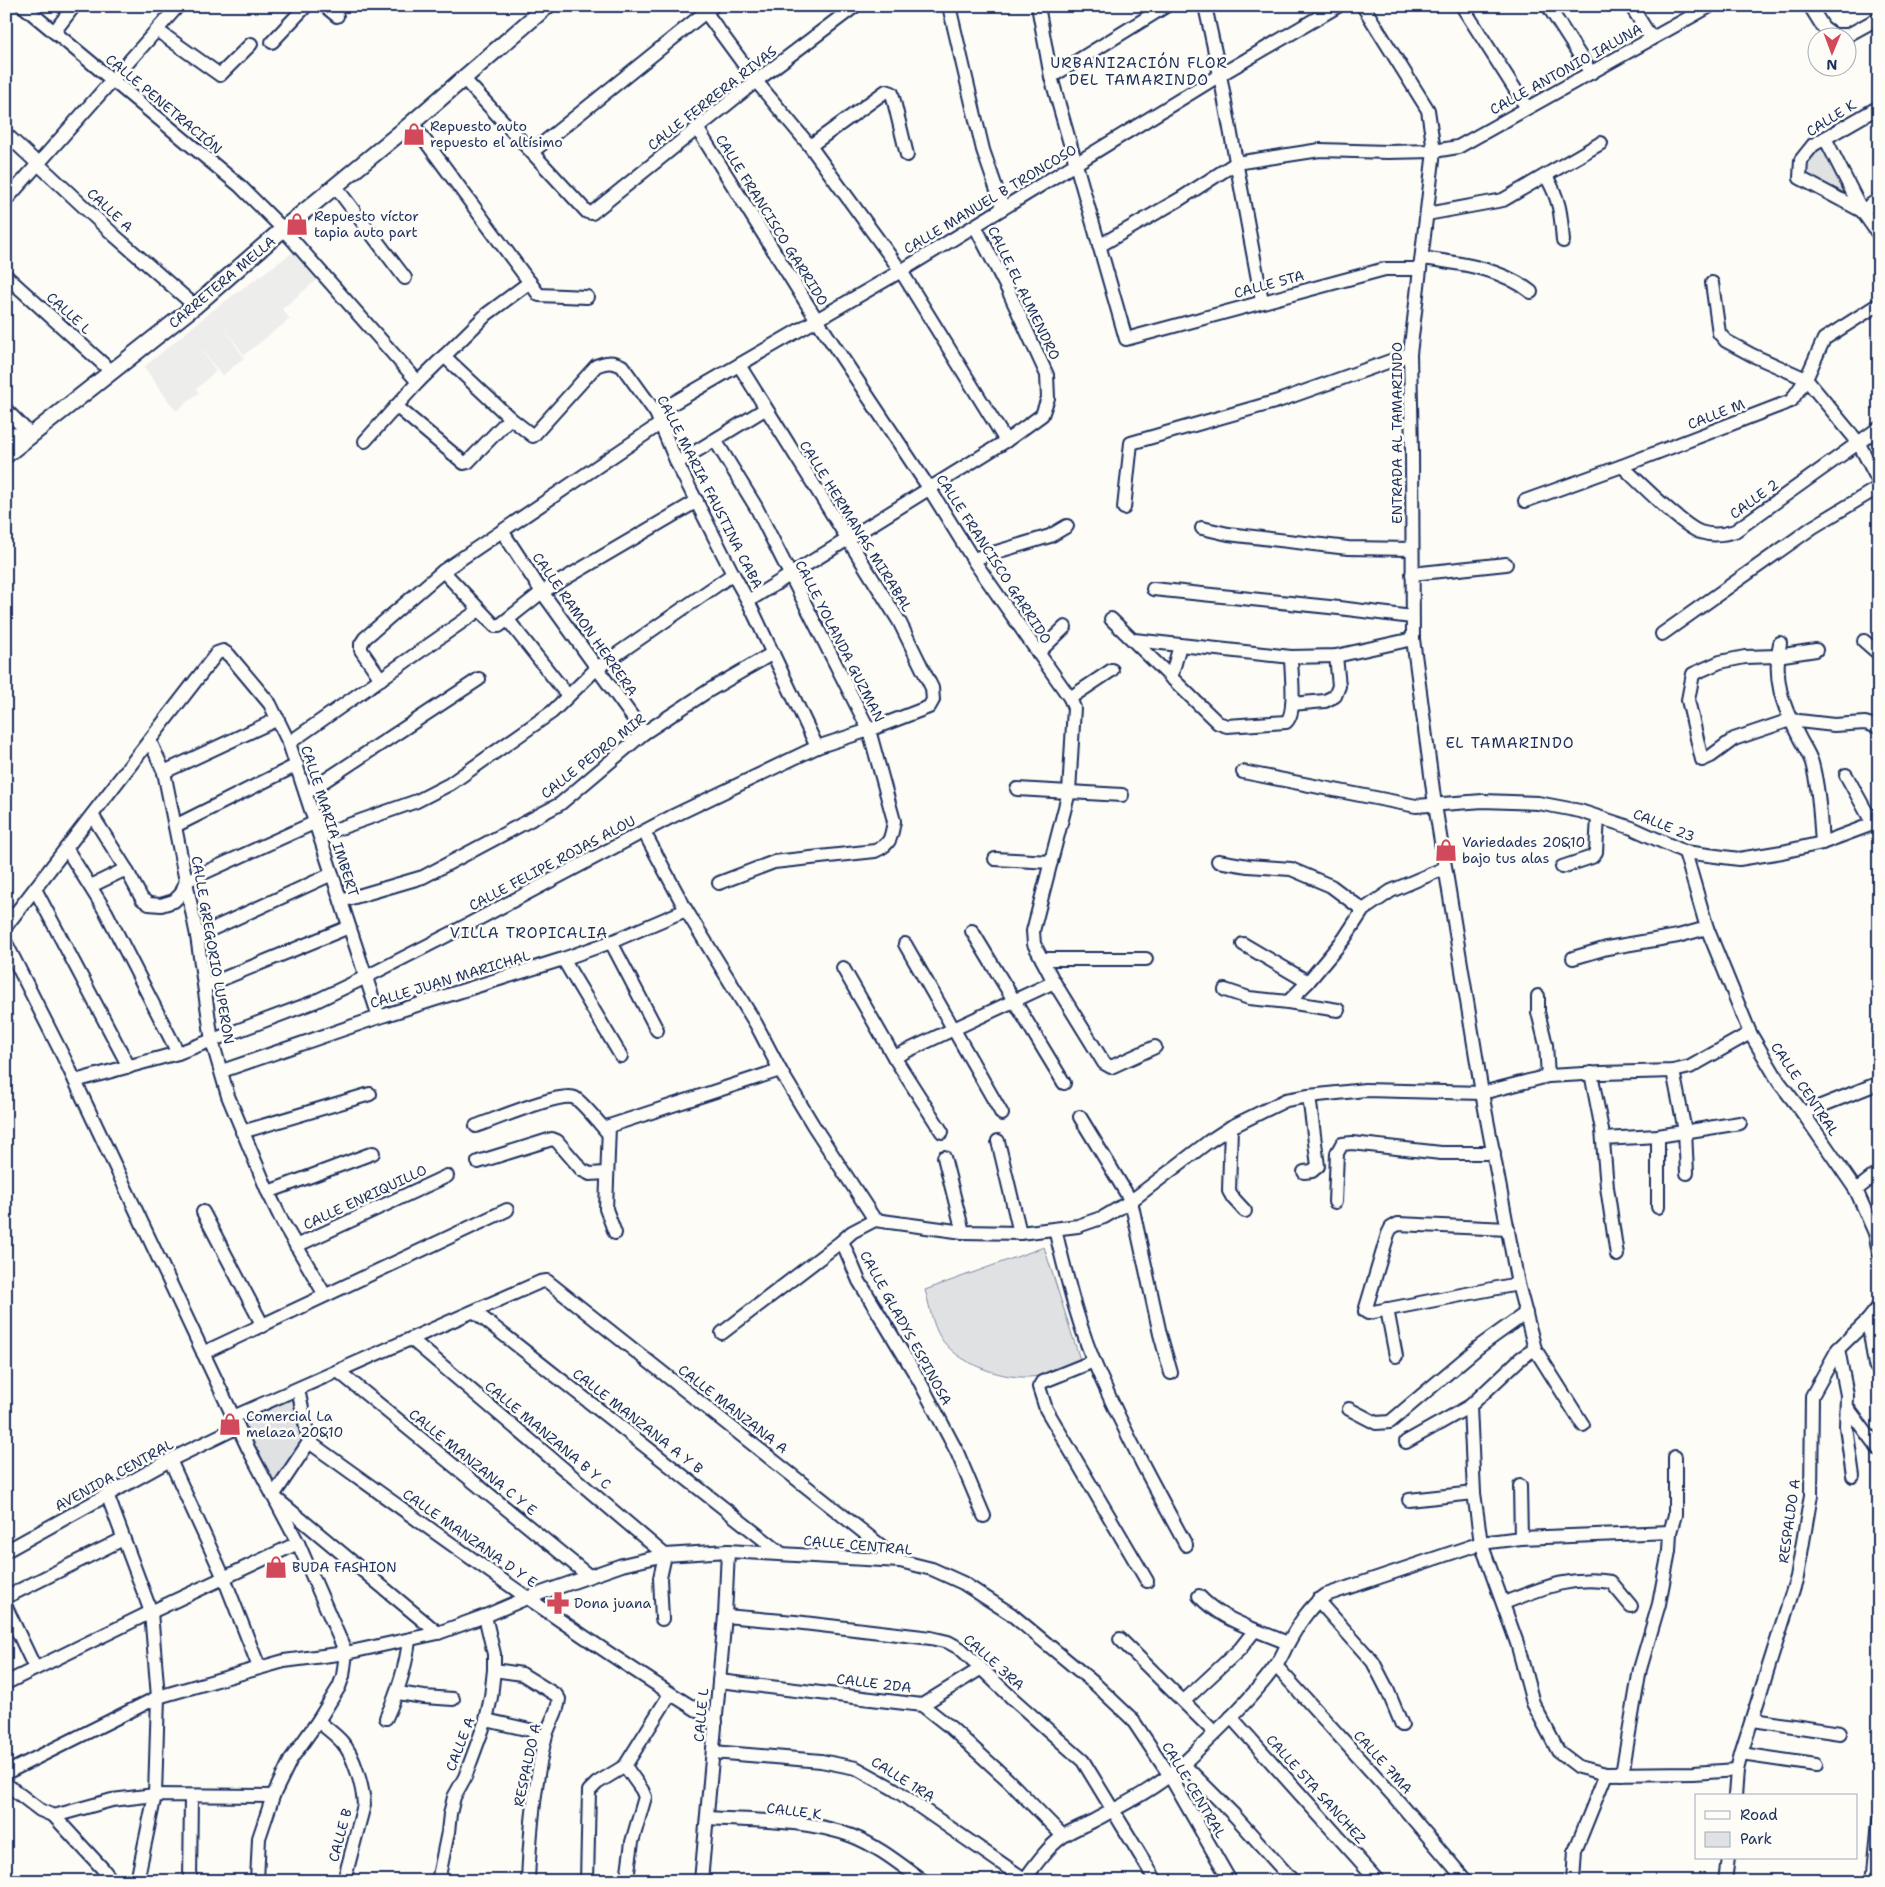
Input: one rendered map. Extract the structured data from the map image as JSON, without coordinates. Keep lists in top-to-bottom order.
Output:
{
  "streets": {
    "main road": ["CARRETERA MELLA"],
    "street": [
      "CALLE ANTONIO IALUNA",
      "CALLE FERRERA RIVAS",
      "CALLE PENETRACIÓN",
      "CALLE K",
      "CALLE MANUEL B TRONCOSO",
      "CALLE A",
      "CALLE FRANCISCO GARRIDO",
      "CALLE 5TA",
      "CALLE EL ALMENDRO",
      "CALLE L",
      "CALLE M",
      "ENTRADA AL TAMARINDO",
      "CALLE MARIA FAUSTINA CABA",
      "CALLE 2",
      "CALLE HERMANAS MIRABAL",
      "CALLE RAMON HERRERA",
      "CALLE YOLANDA GUZMAN",
      "CALLE PEDRO MIR",
      "CALLE MARIA IMBERT",
      "CALLE 23",
      "CALLE FELIPE ROJAS ALOU",
      "CALLE GREGORIO LUPERON",
      "CALLE JUAN MARICHAL",
      "CALLE CENTRAL",
      "CALLE ENRIQUILLO",
      "CALLE GLADYS ESPINOSA",
      "CALLE MANZANA A",
      "CALLE MANZANA A Y B",
      "CALLE MANZANA B Y C",
      "CALLE MANZANA C Y E",
      "AVENIDA CENTRAL",
      "RESPALDO A",
      "CALLE MANZANA D Y E",
      "CALLE 3RA",
      "CALLE 2DA",
      "CALLE 7MA",
      "CALLE 1RA",
      "CALLE 5TA SANCHEZ",
      "CALLE B"
    ]
  },
  "crossings": [
    ["CALLE ANTONIO IALUNA", "ENTRADA AL TAMARINDO"],
    ["CALLE FERRERA RIVAS", "CALLE FRANCISCO GARRIDO"],
    ["CALLE PENETRACIÓN", "CARRETERA MELLA"],
    ["CALLE K", "CALLE L"],
    ["CALLE MANUEL B TRONCOSO", "CALLE FRANCISCO GARRIDO"],
    ["CALLE MANUEL B TRONCOSO", "CALLE EL ALMENDRO"],
    ["CALLE MANUEL B TRONCOSO", "CALLE MARIA FAUSTINA CABA"],
    ["CALLE MANUEL B TRONCOSO", "CALLE HERMANAS MIRABAL"],
    ["CALLE MANUEL B TRONCOSO", "CALLE RAMON HERRERA"],
    ["CALLE A", "CARRETERA MELLA"],
    ["CALLE A", "CALLE CENTRAL"],
    ["CALLE A", "RESPALDO A"],
    ["CALLE FRANCISCO GARRIDO", "CALLE EL ALMENDRO"],
    ["CARRETERA MELLA", "CALLE L"],
    ["CALLE 5TA", "ENTRADA AL TAMARINDO"],
    ["CALLE EL ALMENDRO", "CALLE MARIA FAUSTINA CABA"],
    ["CALLE EL ALMENDRO", "CALLE HERMANAS MIRABAL"],
    ["CALLE EL ALMENDRO", "CALLE YOLANDA GUZMAN"],
    ["CALLE L", "CALLE CENTRAL"],
    ["CALLE L", "CALLE MANZANA D Y E"],
    ["CALLE L", "CALLE 3RA"],
    ["CALLE L", "CALLE 2DA"],
    ["CALLE L", "CALLE 1RA"],
    ["CALLE M", "CALLE 2"],
    ["ENTRADA AL TAMARINDO", "CALLE 23"],
    ["CALLE MARIA FAUSTINA CABA", "CALLE PEDRO MIR"],
    ["CALLE MARIA FAUSTINA CABA", "CALLE FELIPE ROJAS ALOU"],
    ["CALLE HERMANAS MIRABAL", "CALLE FELIPE ROJAS ALOU"],
    ["CALLE RAMON HERRERA", "CALLE PEDRO MIR"],
    ["CALLE YOLANDA GUZMAN", "CALLE FELIPE ROJAS ALOU"],
    ["CALLE PEDRO MIR", "CALLE MARIA IMBERT"],
    ["CALLE MARIA IMBERT", "CALLE FELIPE ROJAS ALOU"],
    ["CALLE MARIA IMBERT", "CALLE GREGORIO LUPERON"],
    ["CALLE MARIA IMBERT", "CALLE JUAN MARICHAL"],
    ["CALLE 23", "CALLE CENTRAL"],
    ["CALLE FELIPE ROJAS ALOU", "CALLE GREGORIO LUPERON"],
    ["CALLE GREGORIO LUPERON", "CALLE JUAN MARICHAL"],
    ["CALLE GREGORIO LUPERON", "CALLE ENRIQUILLO"],
    ["CALLE CENTRAL", "CALLE MANZANA A"],
    ["CALLE CENTRAL", "CALLE MANZANA A Y B"],
    ["CALLE CENTRAL", "CALLE MANZANA B Y C"],
    ["CALLE CENTRAL", "CALLE MANZANA C Y E"],
    ["CALLE CENTRAL", "CALLE MANZANA D Y E"],
    ["CALLE MANZANA A", "AVENIDA CENTRAL"],
    ["CALLE MANZANA A Y B", "AVENIDA CENTRAL"],
    ["CALLE MANZANA B Y C", "AVENIDA CENTRAL"],
    ["CALLE MANZANA C Y E", "AVENIDA CENTRAL"]
  ],
  "districts": ["URBANIZACIÓN FLOR DEL TAMARINDO", "EL TAMARINDO", "VILLA TROPICALIA"],
  "places": {
    "shop": [
      "Repuesto auto repuesto el altísimo",
      "Repuesto víctor tapia auto part",
      "Variedades 20&10 bajo tus alas",
      "Comercial La melaza 20&10",
      "BUDA FASHION"
    ],
    "pharmacy": ["Dona juana"]
  },
  "legend": ["Road", "Park"],
  "north": "bottom"
}
